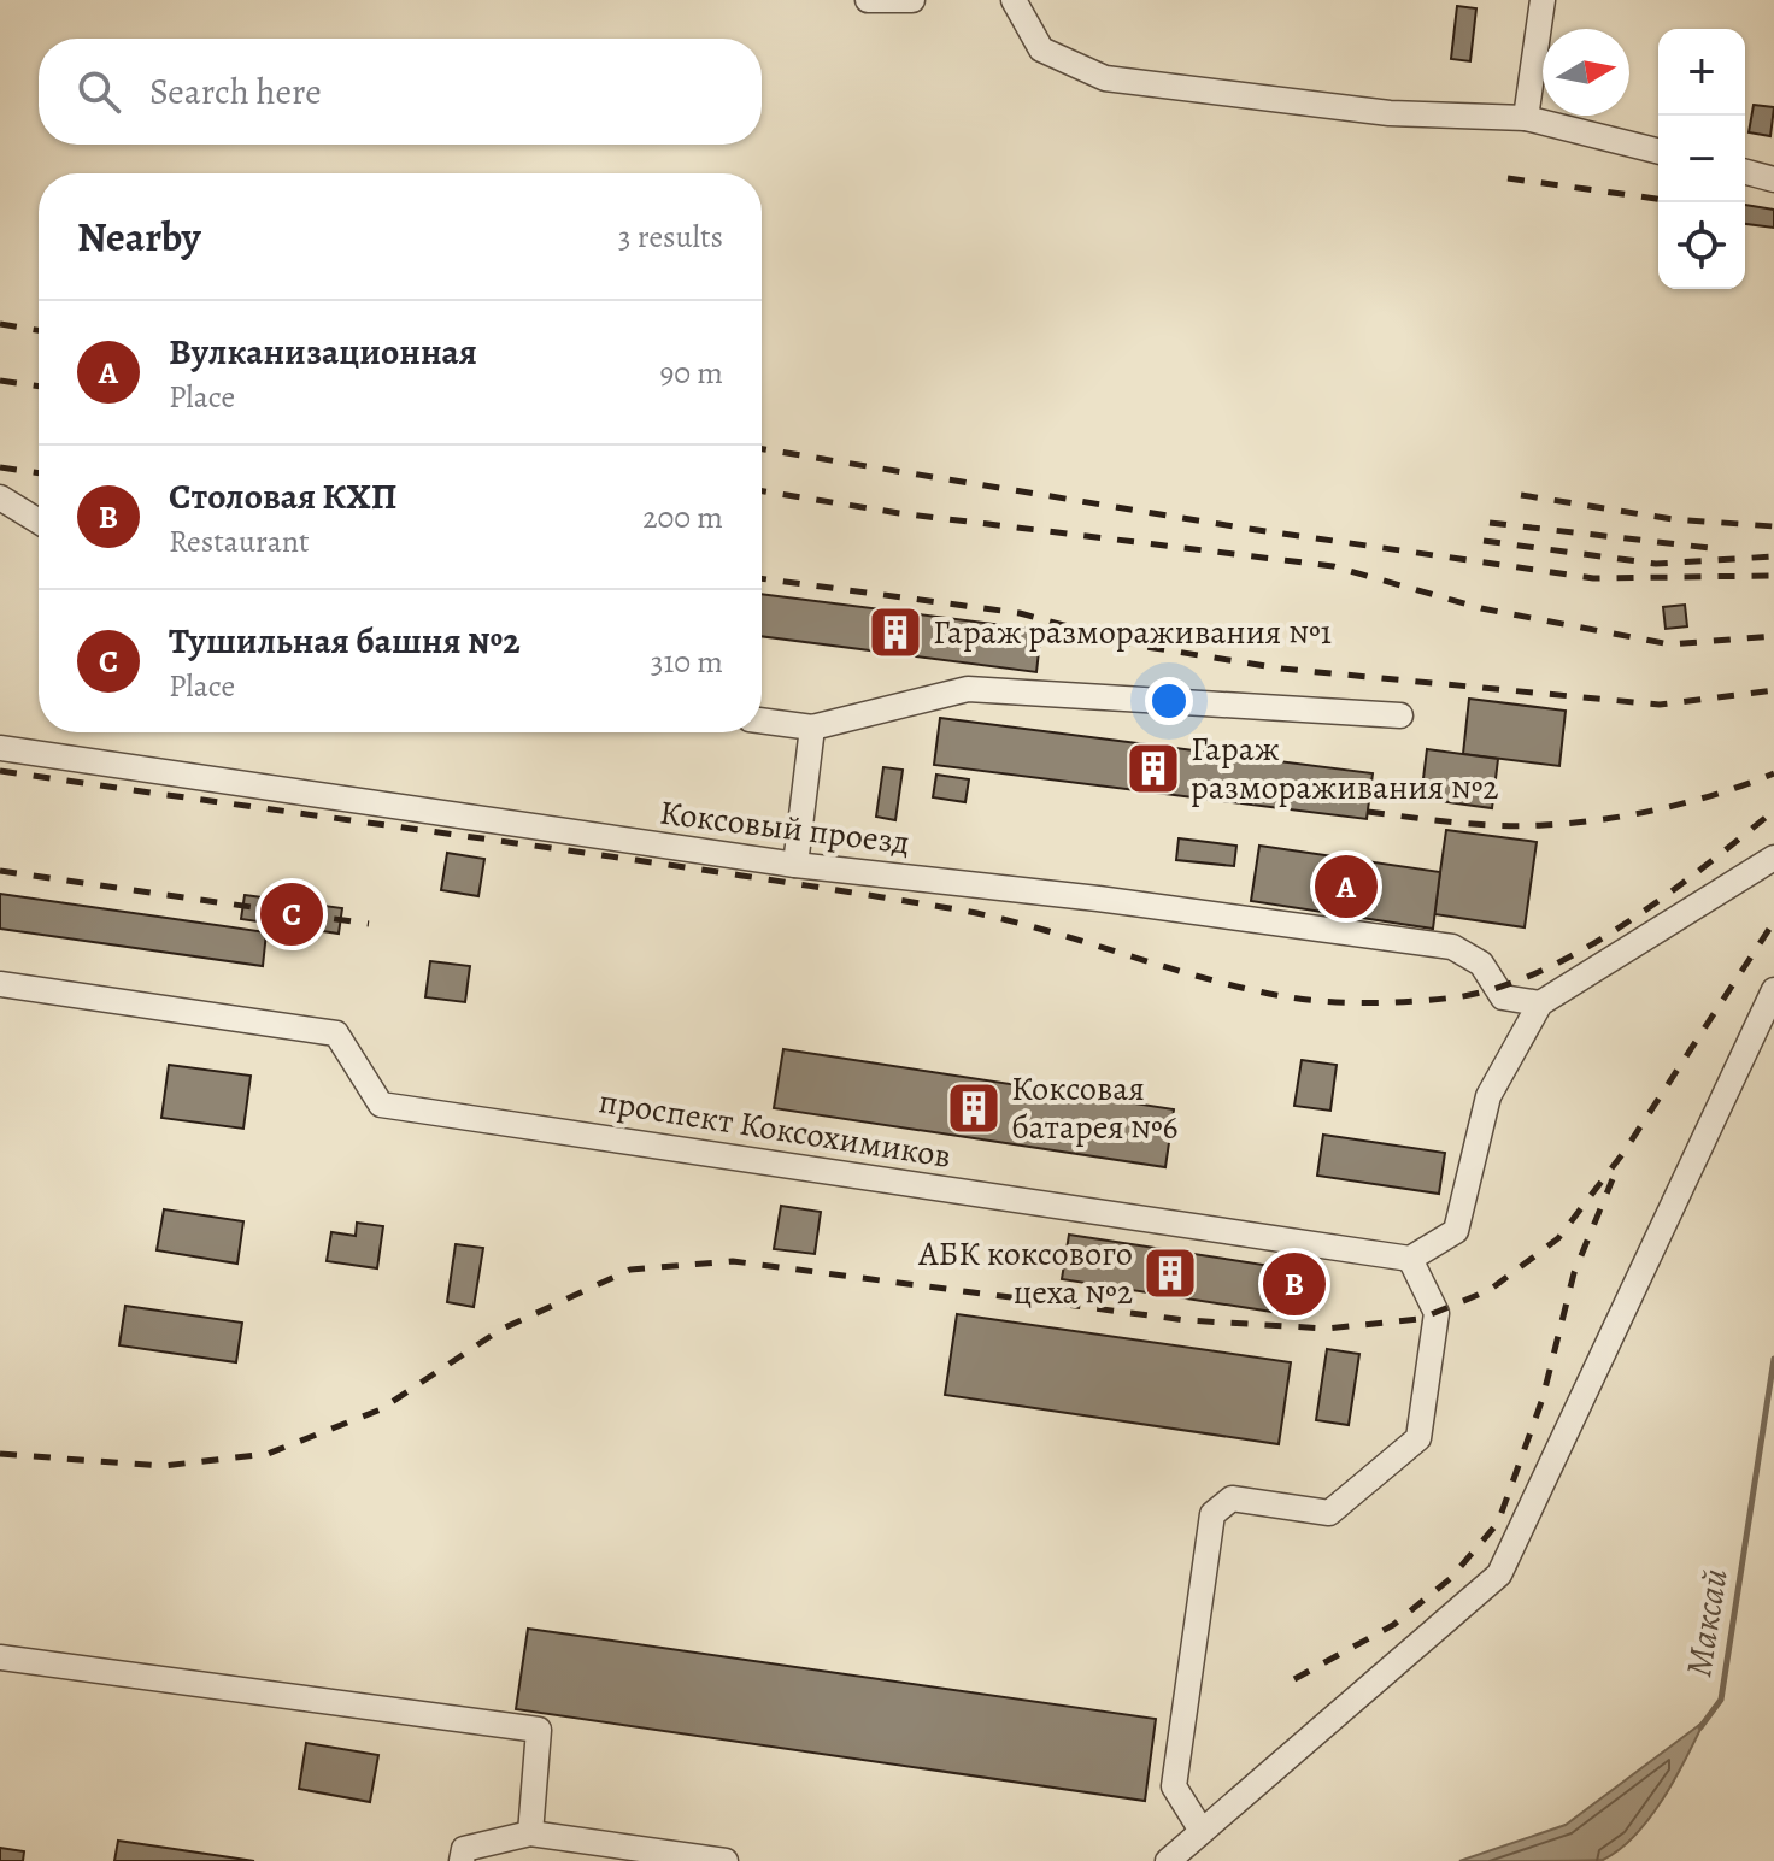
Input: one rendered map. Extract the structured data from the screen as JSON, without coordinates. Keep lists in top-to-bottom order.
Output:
{
  "streets": {
    "street": ["Коксовый проезд", "проспект Коксохимиков"]
  },
  "water": ["Максай"],
  "places": {
    "building": [
      "Гараж размораживания №1",
      "Гараж размораживания №2",
      "Коксовая батарея №6",
      "АБК коксового цеха №2"
    ]
  },
  "north": "right",
  "page": {
    "map_buttons": ["+", "−"],
    "search": "Search here",
    "heading": ["Nearby", "3 results"],
    "list": [
      {
        "mark": "A",
        "name": "Вулканизационная",
        "note": "Place",
        "value": "90 m"
      },
      {
        "mark": "B",
        "name": "Столовая КХП",
        "note": "Restaurant",
        "value": "200 m"
      },
      {
        "mark": "C",
        "name": "Тушильная башня №2",
        "note": "Place",
        "value": "310 m"
      }
    ],
    "pins": ["A", "C", "B"]
  }
}
